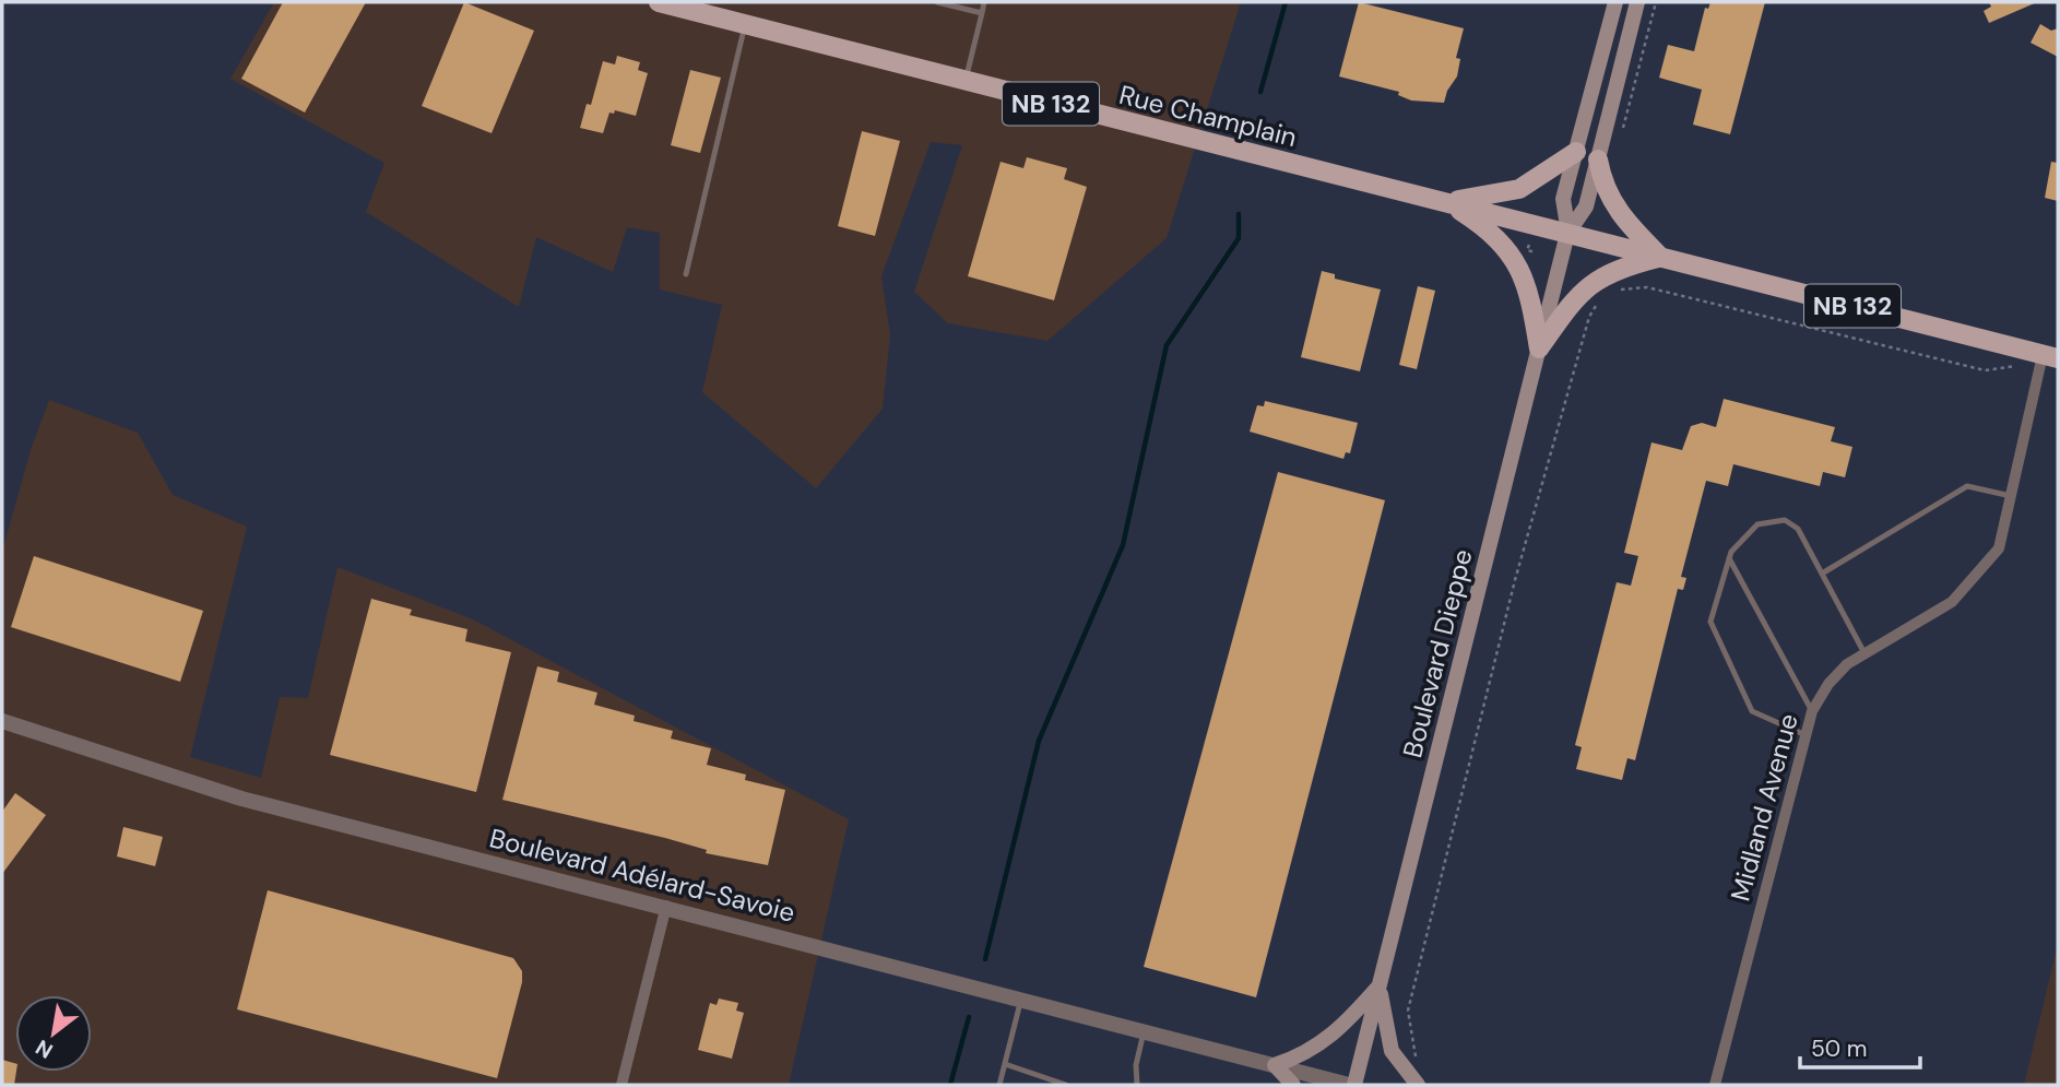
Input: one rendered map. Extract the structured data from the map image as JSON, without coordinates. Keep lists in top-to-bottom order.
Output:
{
  "streets": {
    "main road": ["NB 132", "Rue Champlain", "Boulevard Dieppe"],
    "street": ["Midland Avenue", "Boulevard Adélard-Savoie"]
  },
  "crossings": [
    ["NB 132", "Rue Champlain"],
    ["NB 132", "Boulevard Dieppe"],
    ["NB 132", "Midland Avenue"],
    ["Rue Champlain", "Boulevard Dieppe"]
  ],
  "scale_bar": "50 m",
  "north": "bottom left"
}
